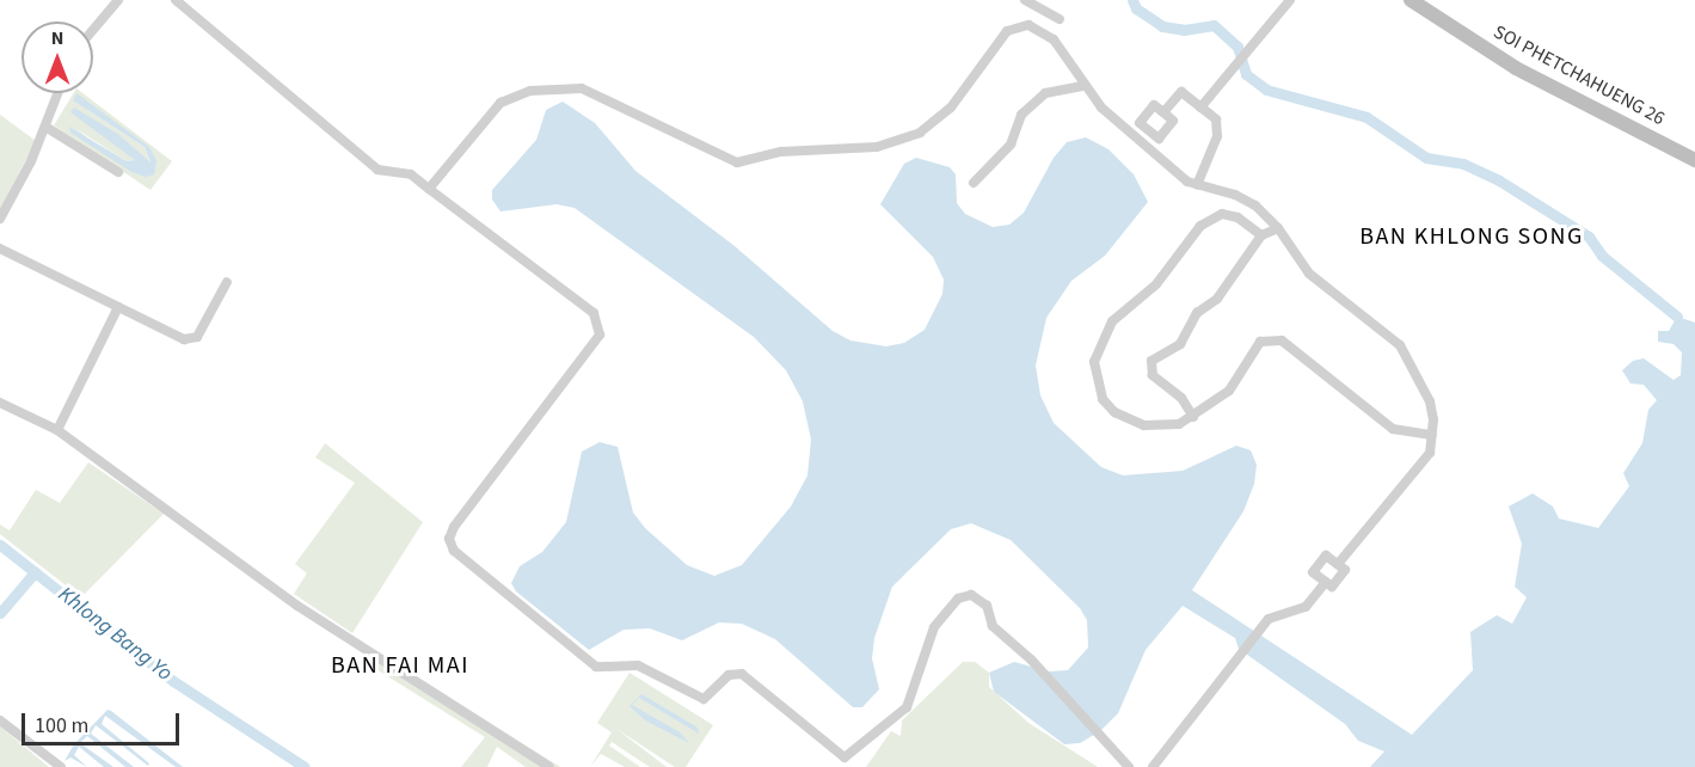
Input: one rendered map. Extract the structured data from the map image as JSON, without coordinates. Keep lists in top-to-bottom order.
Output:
{
  "streets": {
    "street": ["SOI PHETCHAHUENG 26"]
  },
  "districts": ["BAN KHLONG SONG", "BAN FAI MAI"],
  "water": ["Khlong Bang Yo"],
  "scale_bar": "100 m",
  "north": "top"
}
